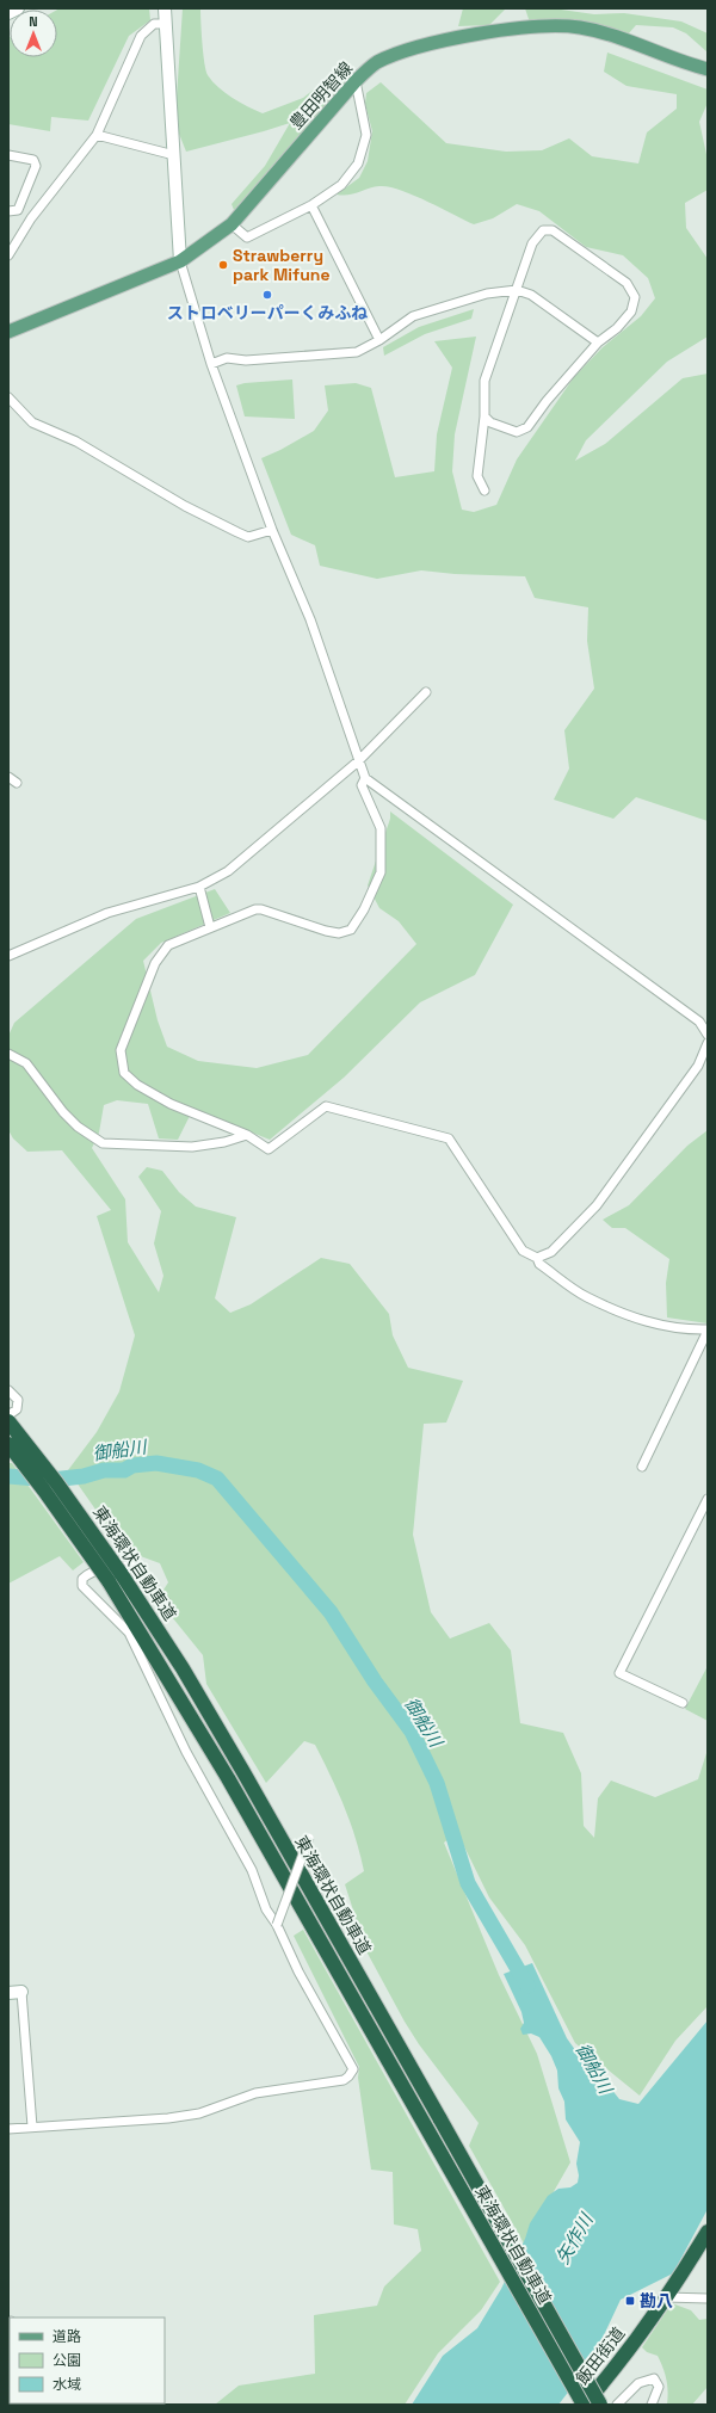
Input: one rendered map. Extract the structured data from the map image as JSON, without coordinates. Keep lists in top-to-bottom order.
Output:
{
  "streets": {
    "highway": ["東海環状自動車道", "飯田街道"],
    "main road": ["豊田明智線"]
  },
  "crossings": [
    ["東海環状自動車道", "飯田街道"]
  ],
  "water": ["御船川", "矢作川"],
  "places": {
    "other": ["Strawberry park Mifune", "ストロベリーパーくみふね"],
    "transit": ["勘八"]
  },
  "legend": ["道路", "公園", "水域"],
  "north": "top"
}
